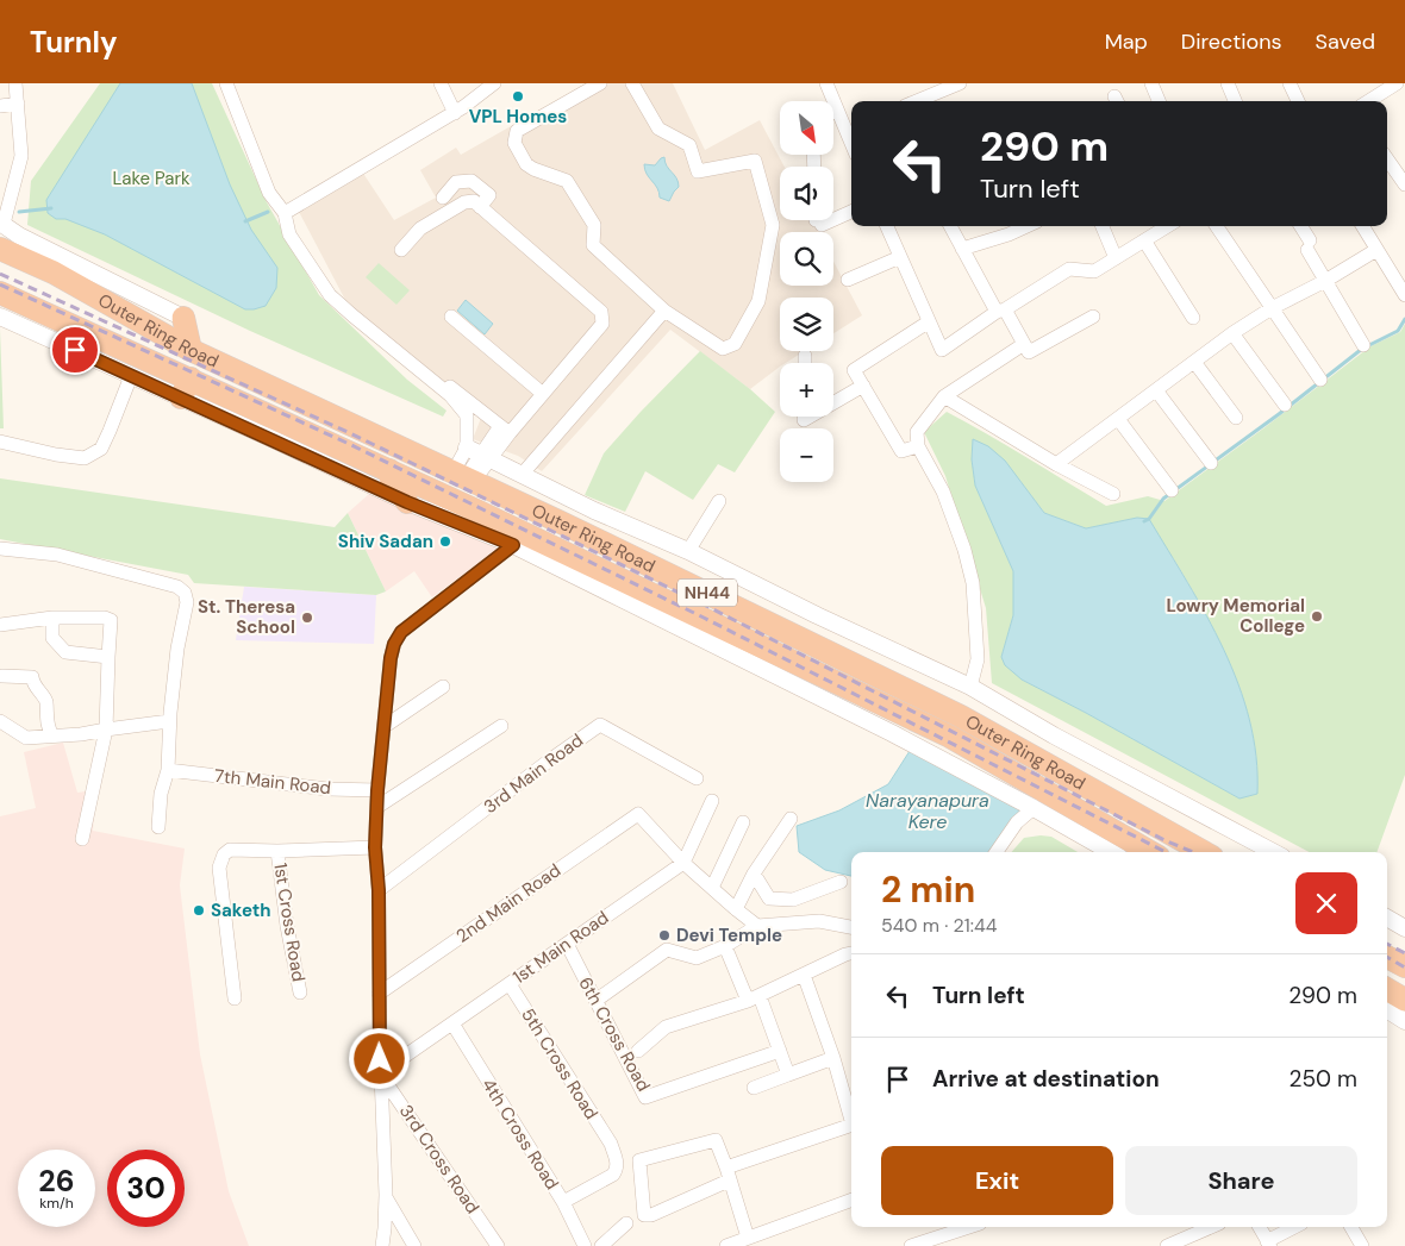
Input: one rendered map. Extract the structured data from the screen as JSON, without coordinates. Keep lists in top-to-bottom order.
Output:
{
  "streets": {
    "highway": ["Outer Ring Road", "NH44"],
    "street": [
      "3rd Main Road",
      "7th Main Road",
      "2nd Main Road",
      "1st Cross Road",
      "1st Main Road",
      "6th Cross Road",
      "5th Cross Road",
      "4th Cross Road",
      "3rd Cross Road"
    ]
  },
  "crossings": [
    ["2nd Main Road", "1st Main Road"],
    ["1st Main Road", "6th Cross Road"],
    ["1st Main Road", "5th Cross Road"],
    ["1st Main Road", "4th Cross Road"],
    ["1st Main Road", "3rd Cross Road"],
    ["5th Cross Road", "4th Cross Road"]
  ],
  "water": ["Narayanapura Kere"],
  "parks": ["Lake Park"],
  "places": [
    "VPL Homes",
    "Shiv Sadan",
    "Lowry Memorial College",
    "St. Theresa School",
    "Saketh",
    "Devi Temple"
  ],
  "north": "bottom right",
  "page": {
    "header": "Turnly",
    "nav": ["Map", "Directions", "Saved"],
    "map_buttons": ["+", "−"],
    "turn": ["290 m", "Turn left"],
    "heading": ["2 min", "540 m · 21:44"],
    "list": [
      {
        "name": "Turn left",
        "value": "290 m"
      },
      {
        "name": "Arrive at destination",
        "value": "250 m"
      }
    ],
    "buttons": ["Exit", "Share"],
    "speed": "26 km/h",
    "limit": "30"
  }
}
